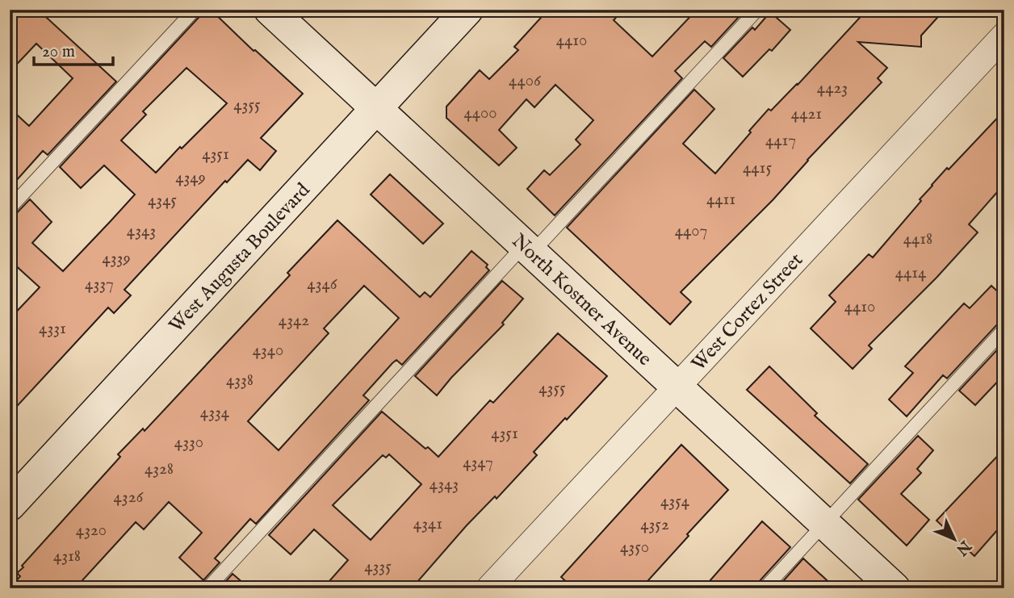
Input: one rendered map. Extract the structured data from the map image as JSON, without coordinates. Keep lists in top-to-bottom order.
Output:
{
  "streets": {
    "street": ["West Augusta Boulevard", "North Kostner Avenue", "West Cortez Street"]
  },
  "crossings": [
    ["West Augusta Boulevard", "North Kostner Avenue"],
    ["North Kostner Avenue", "West Cortez Street"]
  ],
  "house_numbers": [
    "4410",
    "4406",
    "4423",
    "4355",
    "4400",
    "4421",
    "4417",
    "4351",
    "4415",
    "4349",
    "4411",
    "4345",
    "4343",
    "4407",
    "4418",
    "4339",
    "4414",
    "4337",
    "4346",
    "4410",
    "4342",
    "4331",
    "4340",
    "4338",
    "4355",
    "4334",
    "4351",
    "4330",
    "4347",
    "4328",
    "4343",
    "4326",
    "4354",
    "4341",
    "4352",
    "4320",
    "4350",
    "4318",
    "4335"
  ],
  "scale_bar": "20 m",
  "north": "bottom right"
}
